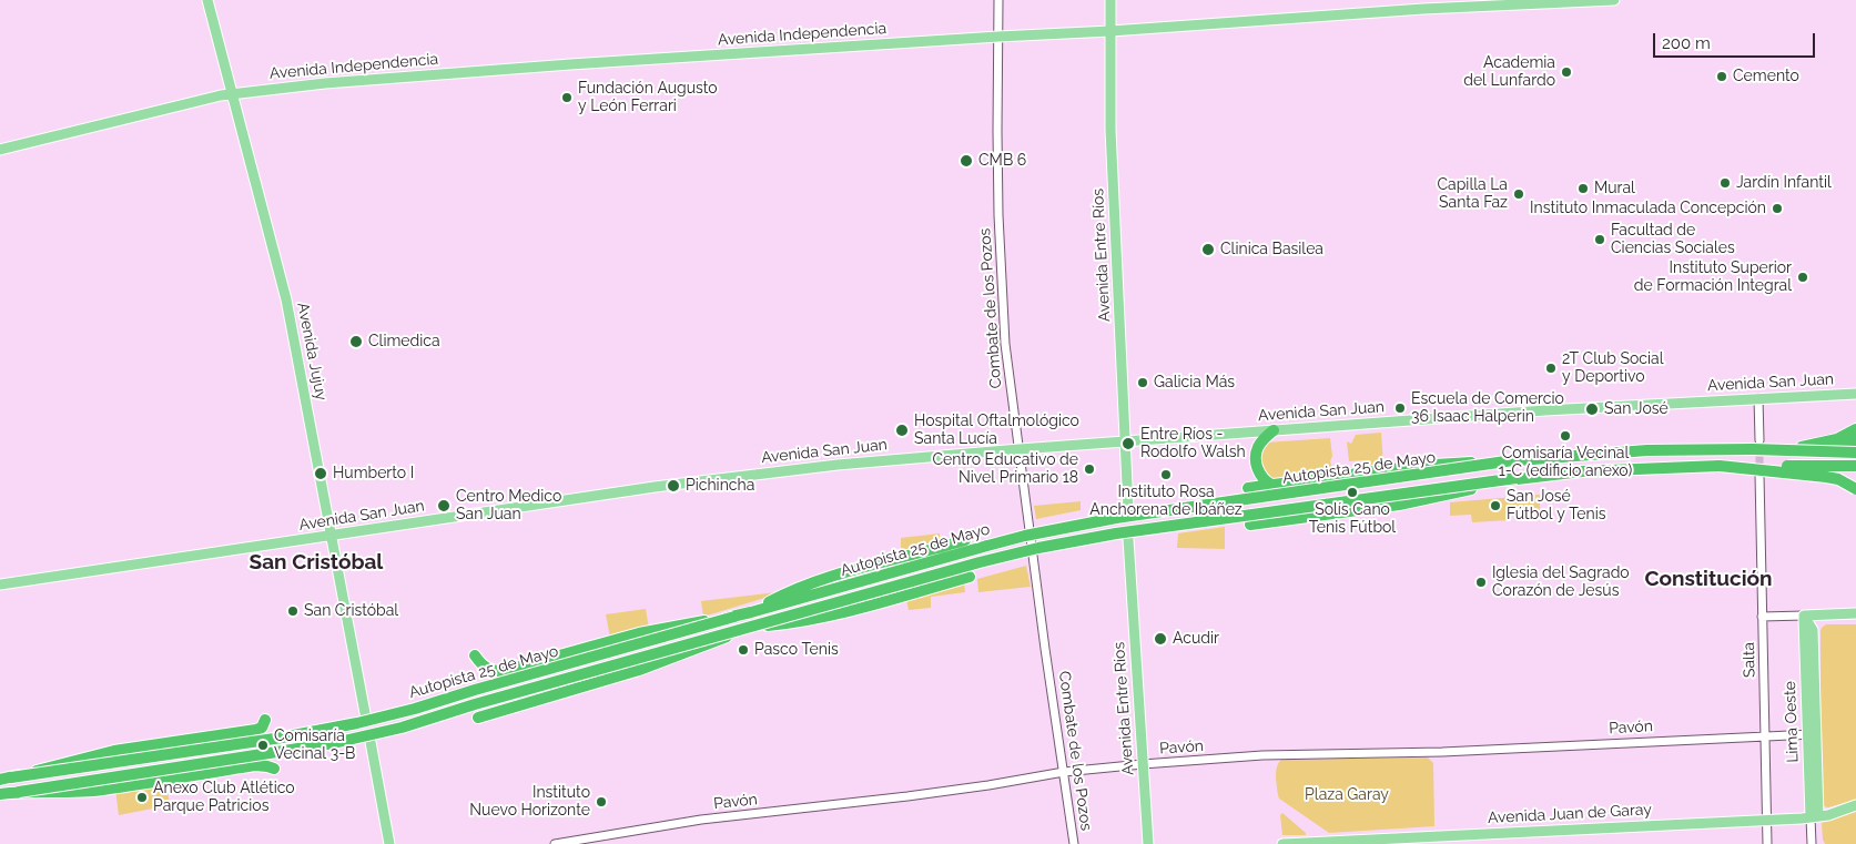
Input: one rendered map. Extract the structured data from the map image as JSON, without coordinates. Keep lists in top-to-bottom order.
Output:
{
  "streets": {
    "highway": ["Autopista 25 de Mayo"],
    "main road": [
      "Avenida Independencia",
      "Avenida Entre Ríos",
      "Avenida Jujuy",
      "Avenida San Juan",
      "Lima Oeste",
      "Avenida Juan de Garay"
    ],
    "street": ["Combate de los Pozos", "Salta", "Pavón"]
  },
  "crossings": [
    ["Avenida Independencia", "Avenida Entre Ríos"],
    ["Avenida Independencia", "Combate de los Pozos"],
    ["Avenida Independencia", "Avenida Jujuy"],
    ["Avenida Entre Ríos", "Avenida San Juan"],
    ["Avenida Entre Ríos", "Pavón"],
    ["Combate de los Pozos", "Avenida San Juan"],
    ["Combate de los Pozos", "Pavón"],
    ["Avenida Jujuy", "Avenida San Juan"],
    ["Salta", "Pavón"],
    ["Salta", "Avenida Juan de Garay"],
    ["Lima Oeste", "Pavón"],
    ["Lima Oeste", "Avenida Juan de Garay"]
  ],
  "districts": ["San Cristóbal", "Constitución"],
  "parks": ["Plaza Garay"],
  "places": [
    "Academia del Lunfardo",
    "Cemento",
    "Fundación Augusto y León Ferrari",
    "CMB 6",
    "Jardín Infantil",
    "Mural",
    "Capilla La Santa Faz",
    "Instituto Inmaculada Concepción",
    "Facultad de Ciencias Sociales",
    "Clinica Basilea",
    "Instituto Superior de Formación Integral",
    "Climedica",
    "2T Club Social y Deportivo",
    "Galicia Más",
    "Escuela de Comercio 36 Isaac Halperin",
    "San José",
    "Hospital Oftalmológico Santa Lucía",
    "Comisaría Vecinal 1-C (edificio anexo)",
    "Entre Ríos - Rodolfo Walsh",
    "Centro Educativo de Nivel Primario 18",
    "Humberto I",
    "Instituto Rosa Anchorena de Ibáñez",
    "Pichincha",
    "Solís Cano Tenis Fútbol",
    "Centro Medico San Juan",
    "San José Fútbol y Tenis",
    "Iglesia del Sagrado Corazón de Jesús",
    "San Cristóbal",
    "Acudir",
    "Pasco Tenis",
    "Comisaría Vecinal 3-B",
    "Anexo Club Atlético Parque Patricios",
    "Instituto Nuevo Horizonte"
  ],
  "scale_bar": "200 m"
}
